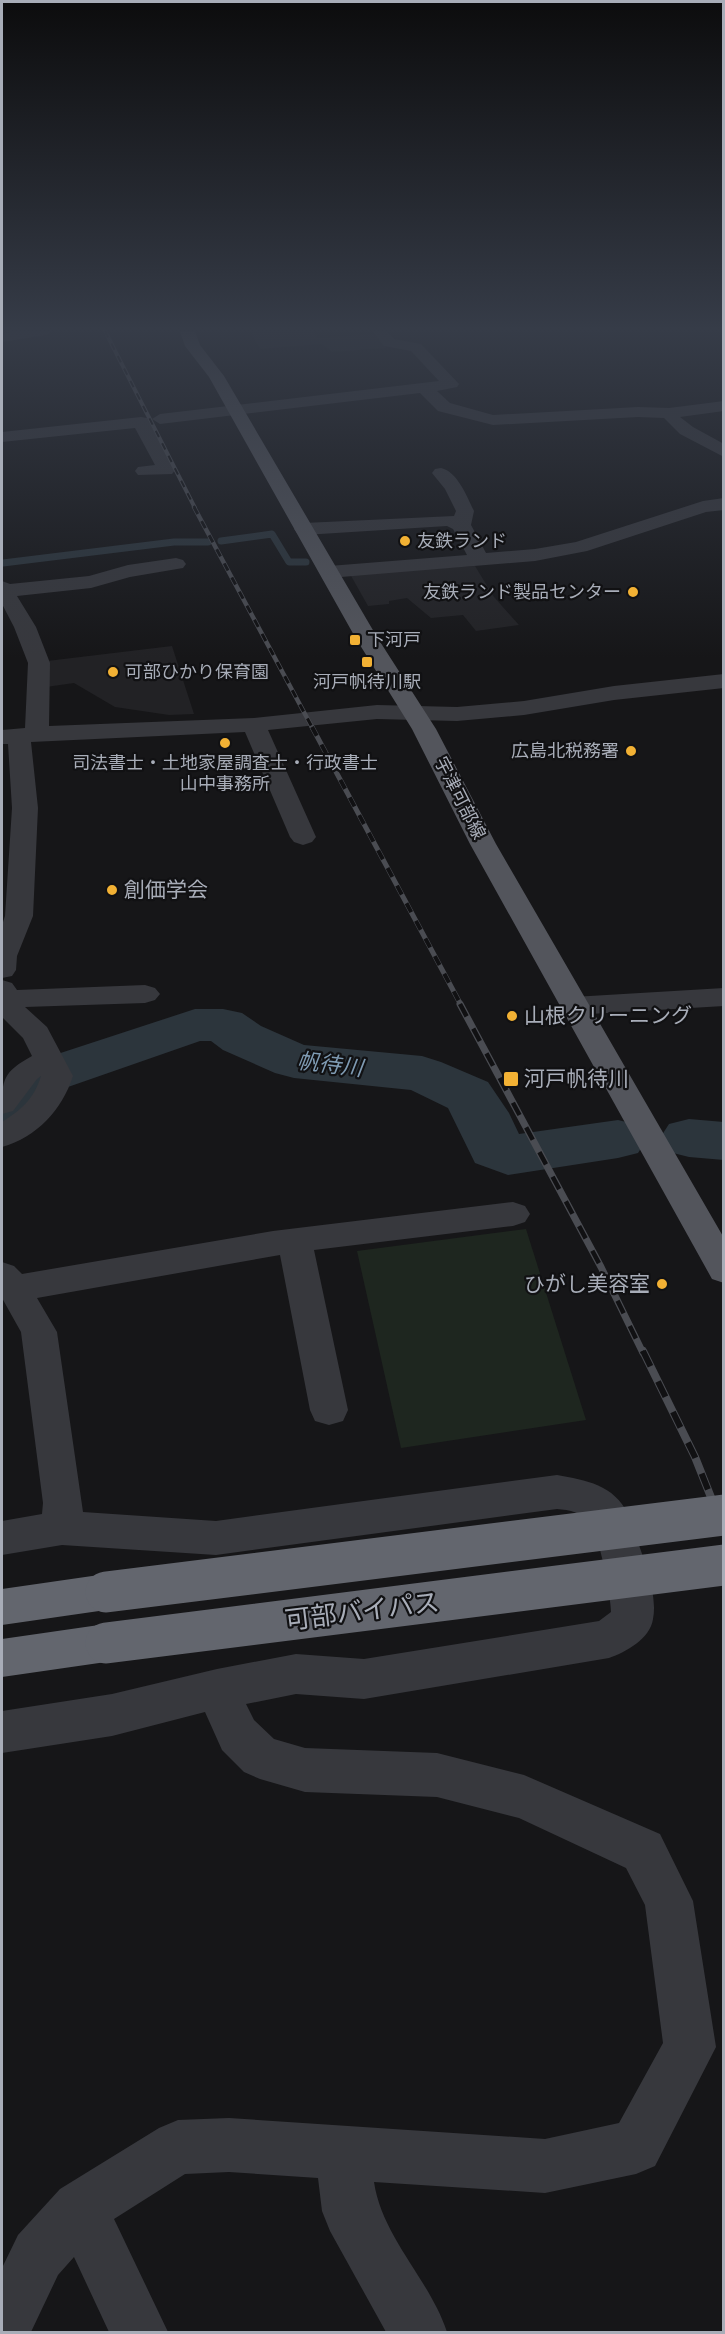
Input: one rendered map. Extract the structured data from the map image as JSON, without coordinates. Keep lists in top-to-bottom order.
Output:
{
  "streets": {
    "highway": ["可部バイパス"],
    "main road": ["宇津可部線"]
  },
  "water": ["帆待川"],
  "places": {
    "other": [
      "友鉄ランド",
      "友鉄ランド製品センター",
      "可部ひかり保育園",
      "司法書士・土地家屋調査士・行政書士 山中事務所",
      "広島北税務署",
      "創価学会",
      "山根クリーニング",
      "ひがし美容室"
    ],
    "transit": ["下河戸", "河戸帆待川駅", "河戸帆待川"]
  }
}
